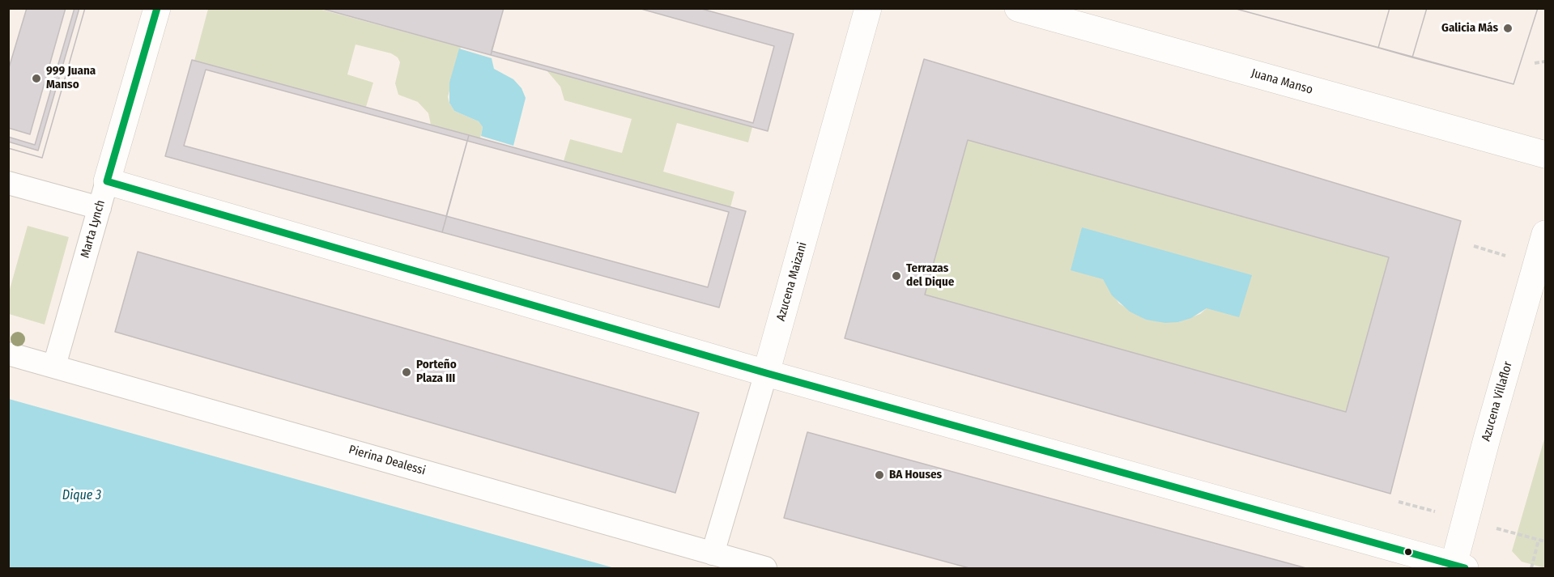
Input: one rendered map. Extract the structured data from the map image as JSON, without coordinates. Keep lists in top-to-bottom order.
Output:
{
  "streets": {
    "street": [
      "Juana Manso",
      "Marta Lynch",
      "Azucena Maizani",
      "Azucena Villaflor",
      "Pierina Dealessi"
    ]
  },
  "crossings": [
    ["Marta Lynch", "Pierina Dealessi"],
    ["Azucena Maizani", "Pierina Dealessi"]
  ],
  "water": ["Dique 3"],
  "places": [
    "Galicia Más",
    "999 Juana Manso",
    "Terrazas del Dique",
    "Porteño Plaza III",
    "BA Houses"
  ]
}
